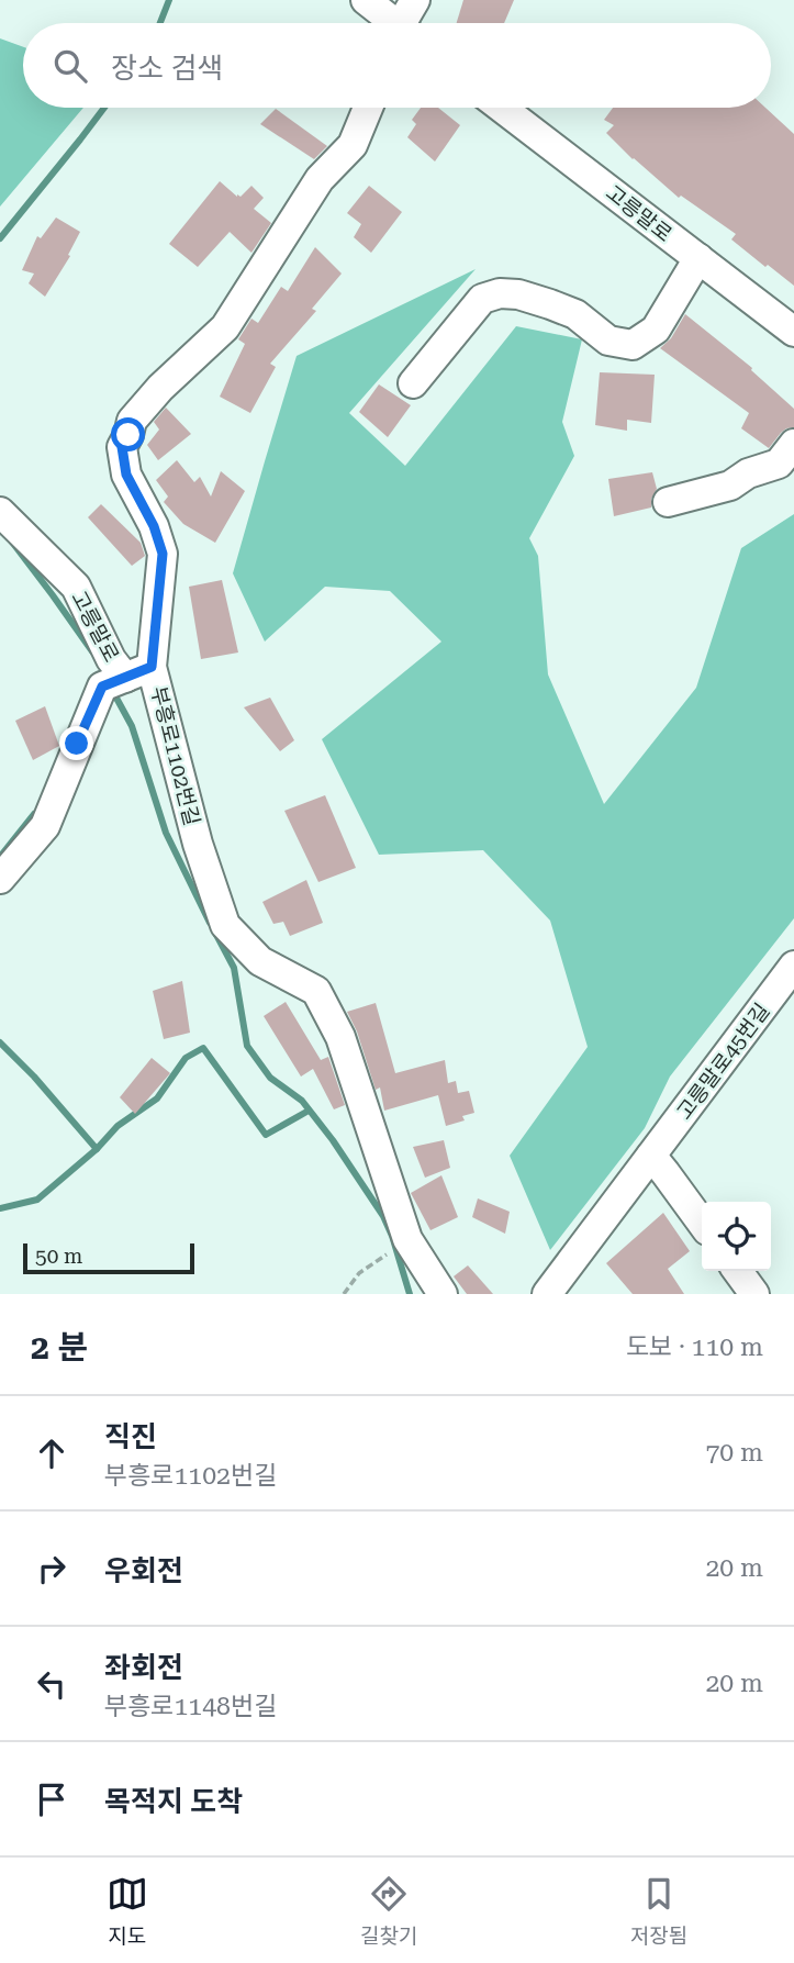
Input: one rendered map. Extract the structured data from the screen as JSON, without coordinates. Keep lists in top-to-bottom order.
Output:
{
  "streets": {
    "street": ["고릉말로", "부흥로1102번길", "고릉말로45번길"]
  },
  "scale_bar": "50 m",
  "page": {
    "search": "장소 검색",
    "scale": "50 m",
    "heading": ["2 분", "도보 · 110 m"],
    "list": [
      ["직진", "부흥로1102번길", "70 m"],
      ["우회전", "20 m"],
      ["좌회전", "부흥로1148번길", "20 m"],
      "목적지 도착"
    ],
    "nav": ["지도", "길찾기", "저장됨"]
  }
}
